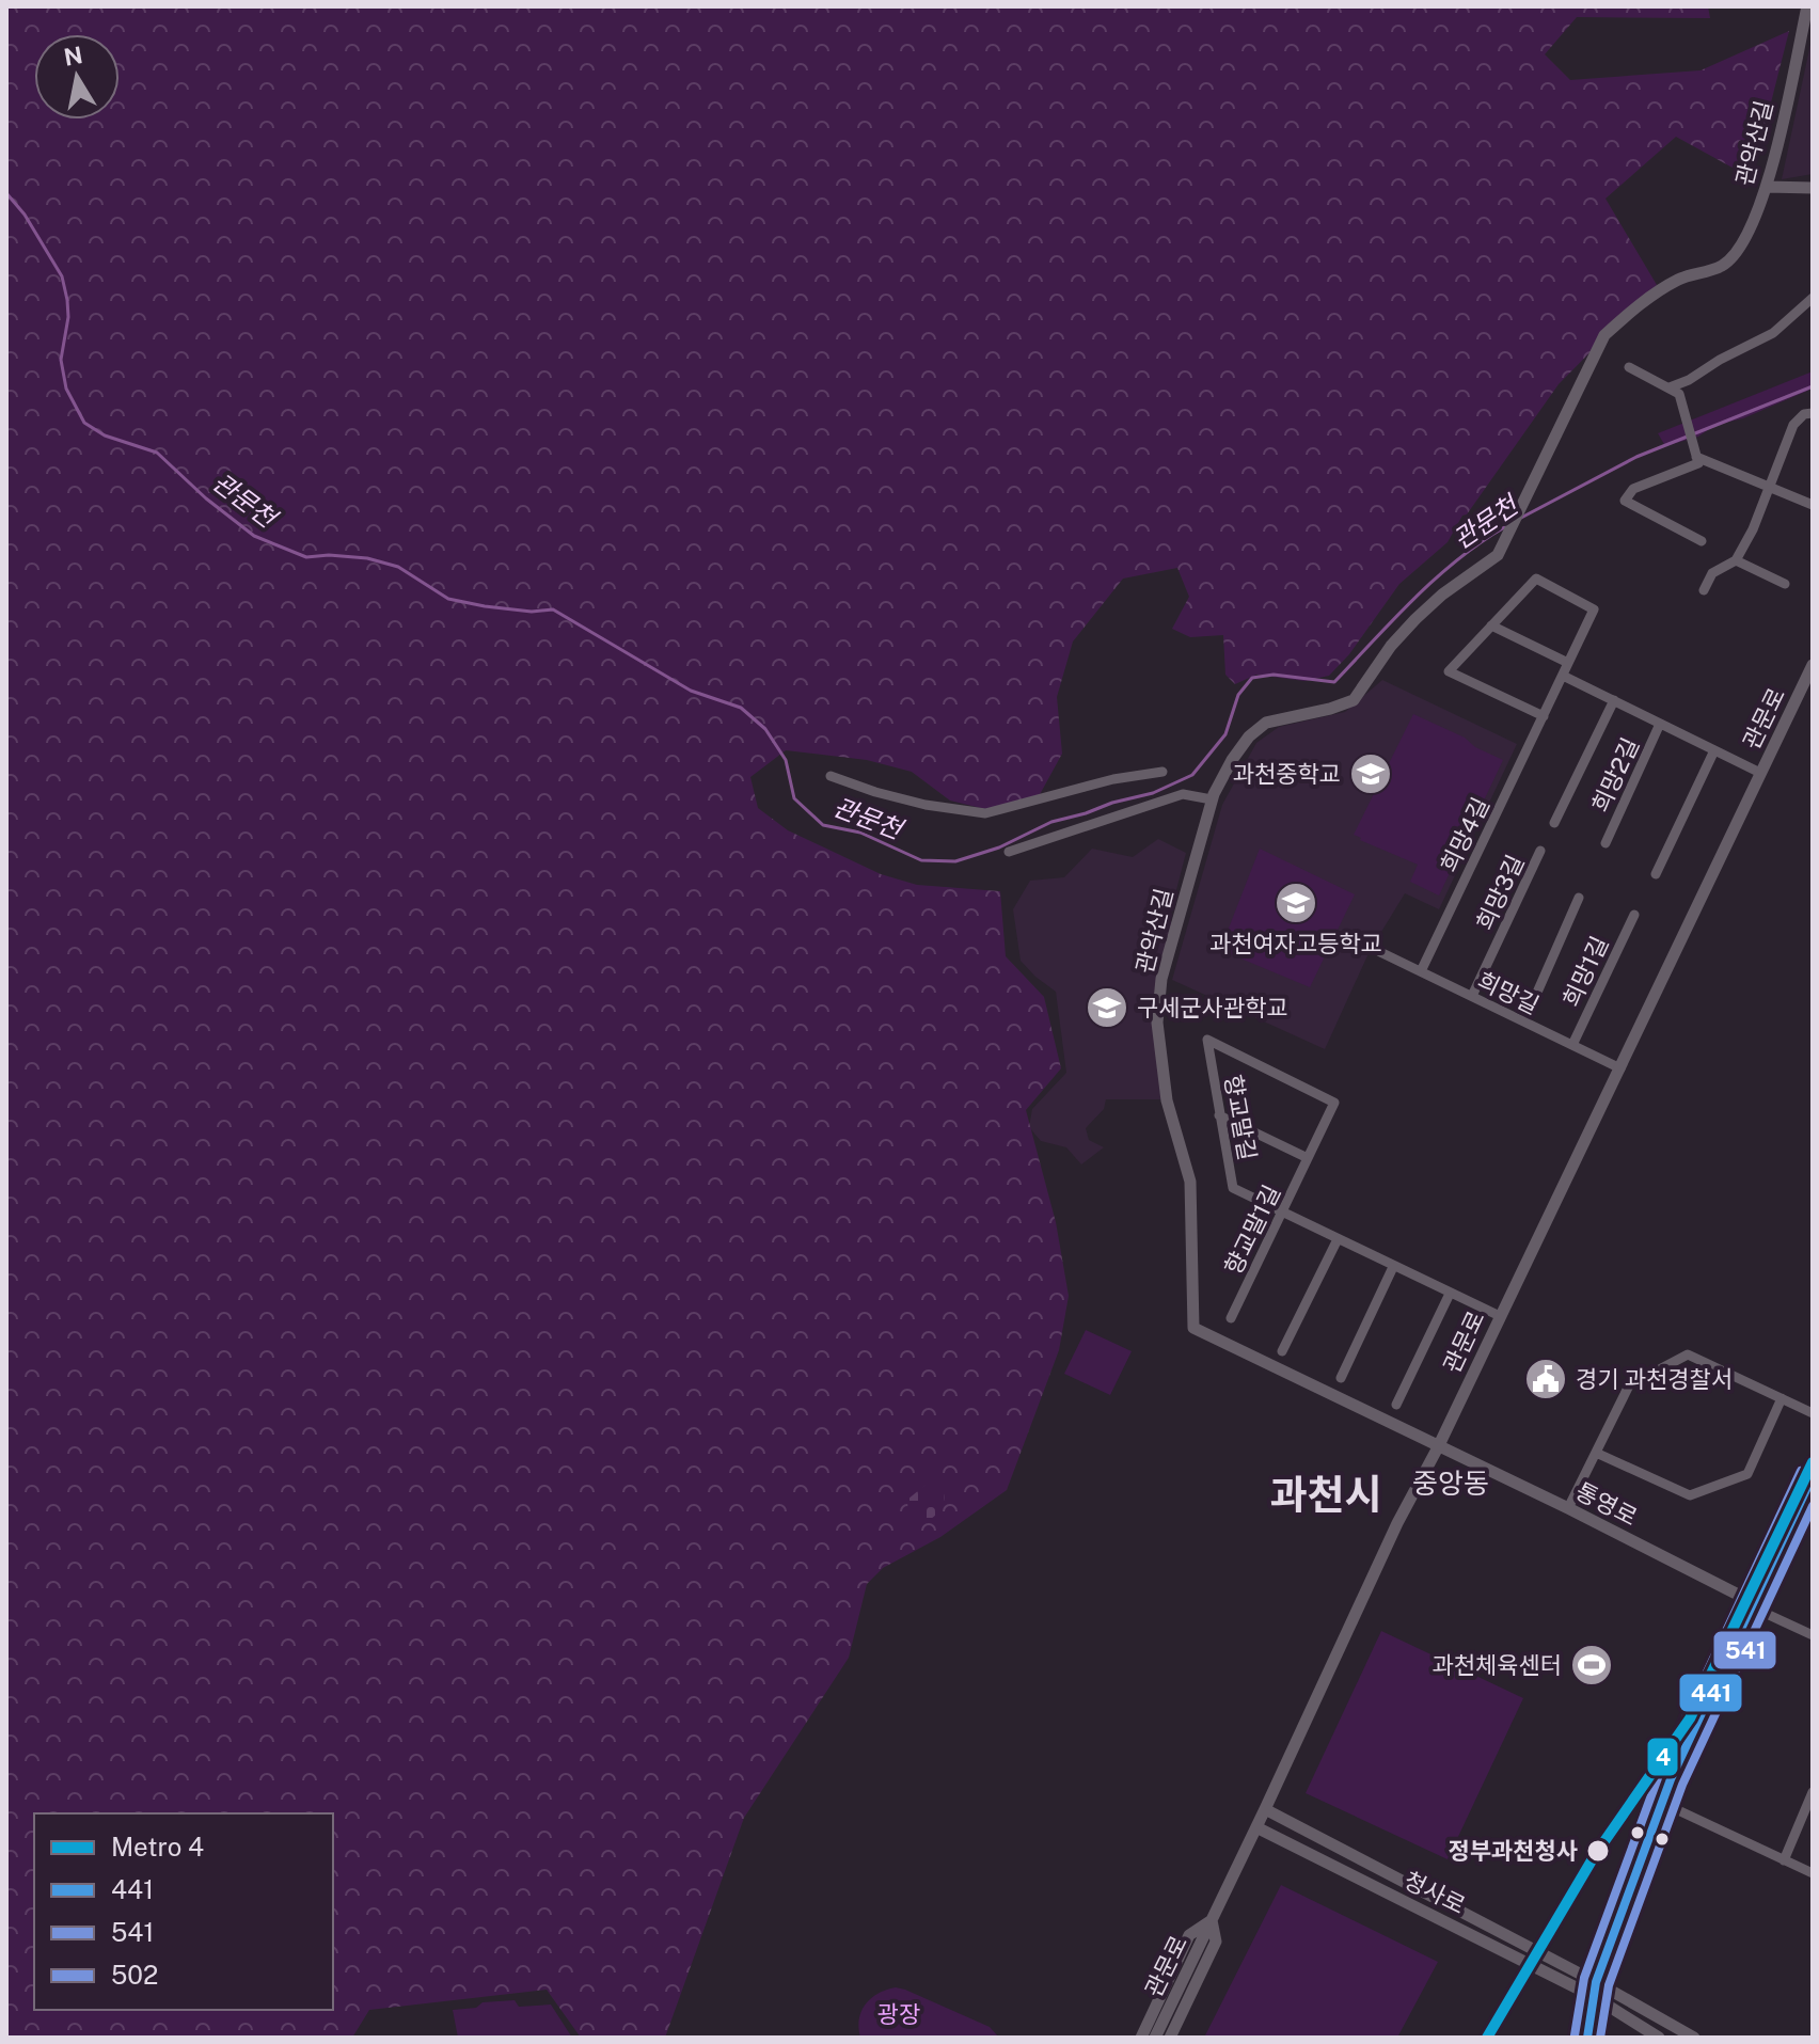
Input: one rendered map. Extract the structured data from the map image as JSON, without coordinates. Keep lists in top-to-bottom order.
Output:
{
  "streets": {
    "street": [
      "관악산길",
      "관문로",
      "희망2길",
      "희망4길",
      "희망3길",
      "희망1길",
      "희망길",
      "향교말길",
      "향교말1길",
      "통영로",
      "청사로"
    ]
  },
  "crossings": [
    ["관악산길", "관문로"],
    ["관악산길", "통영로"],
    ["관문로", "희망길"],
    ["관문로", "향교말길"],
    ["관문로", "통영로"],
    ["관문로", "청사로"],
    ["희망4길", "희망길"],
    ["희망3길", "희망길"],
    ["희망1길", "희망길"],
    ["향교말길", "향교말1길"]
  ],
  "districts": ["중앙동", "과천시"],
  "water": ["관문천"],
  "parks": ["광장"],
  "places": {
    "school or university": ["과천중학교", "과천여자고등학교", "구세군사관학교"],
    "public building": ["경기 과천경찰서"],
    "sports": ["과천체육센터"],
    "other": ["정부과천청사"]
  },
  "lines": [
    "metro line 4",
    "transit line 502",
    "transit line 441",
    "transit line 541"
  ],
  "legend": [
    "Metro 4",
    "441",
    "541",
    "502"
  ],
  "north": "top"
}
